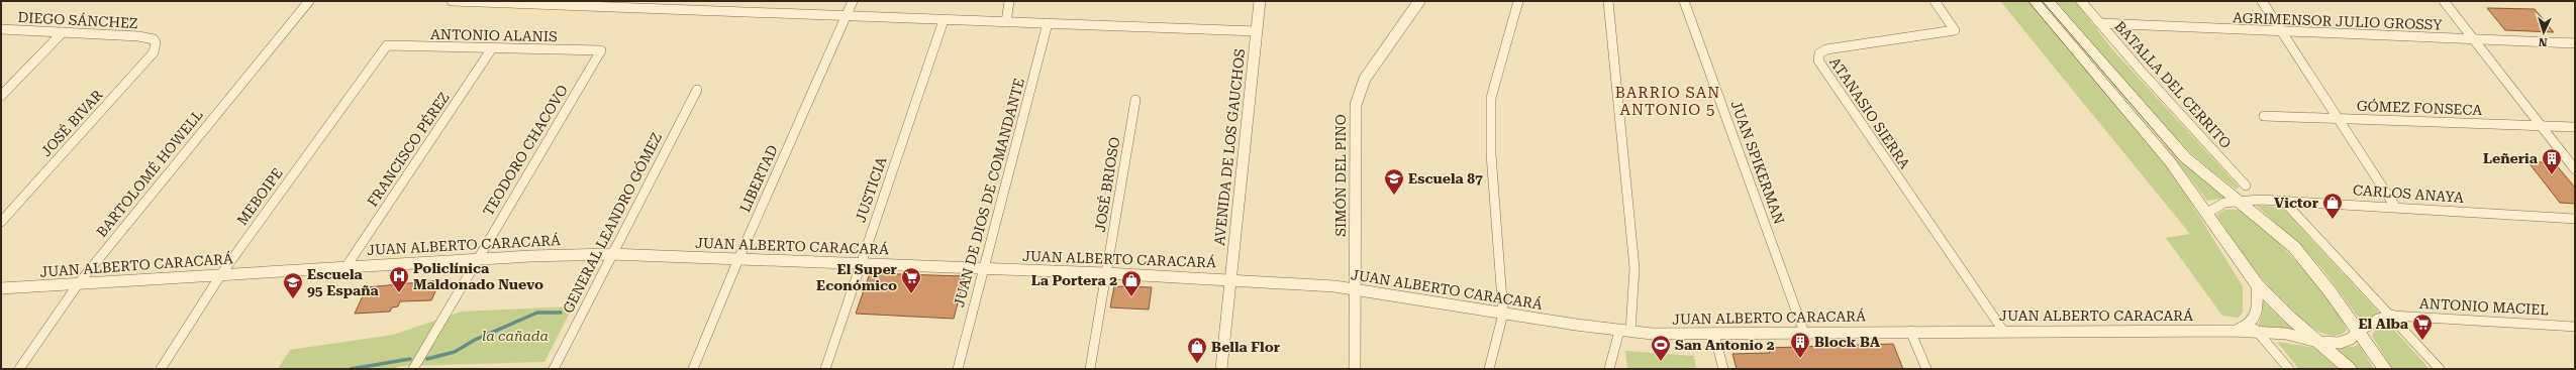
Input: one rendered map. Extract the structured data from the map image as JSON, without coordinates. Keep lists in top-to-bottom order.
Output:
{
  "streets": {
    "street": [
      "DIEGO SÁNCHEZ",
      "AGRIMENSOR JULIO GROSSY",
      "ANTONIO ALANIS",
      "BATALLA DEL CERRITO",
      "GÓMEZ FONSECA",
      "ATANASIO SIERRA",
      "JOSÉ BIVAR",
      "AVENIDA DE LOS GAUCHOS",
      "FRANCISCO PÉREZ",
      "TEODORO CHACOVO",
      "JUAN SPIKERMAN",
      "BARTOLOMÉ HOWELL",
      "SIMÓN DEL PINO",
      "LIBERTAD",
      "JOSÉ BRIOSO",
      "JUSTICIA",
      "JUAN DE DIOS DE COMANDANTE",
      "CARLOS ANAYA",
      "MEBOIPE",
      "GENERAL LEANDRO GÓMEZ",
      "JUAN ALBERTO CARACARÁ",
      "ANTONIO MACIEL"
    ]
  },
  "crossings": [
    ["DIEGO SÁNCHEZ", "JOSÉ BIVAR"],
    ["AGRIMENSOR JULIO GROSSY", "BATALLA DEL CERRITO"],
    ["ANTONIO ALANIS", "FRANCISCO PÉREZ"],
    ["ANTONIO ALANIS", "TEODORO CHACOVO"],
    ["ANTONIO ALANIS", "MEBOIPE"],
    ["ATANASIO SIERRA", "JUAN ALBERTO CARACARÁ"],
    ["AVENIDA DE LOS GAUCHOS", "JUAN ALBERTO CARACARÁ"],
    ["FRANCISCO PÉREZ", "JUAN ALBERTO CARACARÁ"],
    ["TEODORO CHACOVO", "JUAN ALBERTO CARACARÁ"],
    ["JUAN SPIKERMAN", "JUAN ALBERTO CARACARÁ"],
    ["BARTOLOMÉ HOWELL", "JUAN ALBERTO CARACARÁ"],
    ["SIMÓN DEL PINO", "JUAN ALBERTO CARACARÁ"],
    ["LIBERTAD", "JUAN ALBERTO CARACARÁ"],
    ["JOSÉ BRIOSO", "JUAN ALBERTO CARACARÁ"],
    ["JUSTICIA", "JUAN ALBERTO CARACARÁ"],
    ["JUAN DE DIOS DE COMANDANTE", "JUAN ALBERTO CARACARÁ"],
    ["MEBOIPE", "JUAN ALBERTO CARACARÁ"],
    ["GENERAL LEANDRO GÓMEZ", "JUAN ALBERTO CARACARÁ"],
    ["JUAN ALBERTO CARACARÁ", "ANTONIO MACIEL"]
  ],
  "districts": ["BARRIO SAN ANTONIO 5"],
  "parks": ["la cañada"],
  "places": {
    "building": ["Leñeria", "Block BA"],
    "school or university": ["Escuela 87", "Escuela 95 España"],
    "shop": ["Victor", "La Portera 2", "Bella Flor"],
    "hospital": ["Policlínica Maldonado Nuevo"],
    "supermarket": ["El Super Económico", "El Alba"],
    "sports": ["San Antonio 2"]
  },
  "north": "bottom"
}
